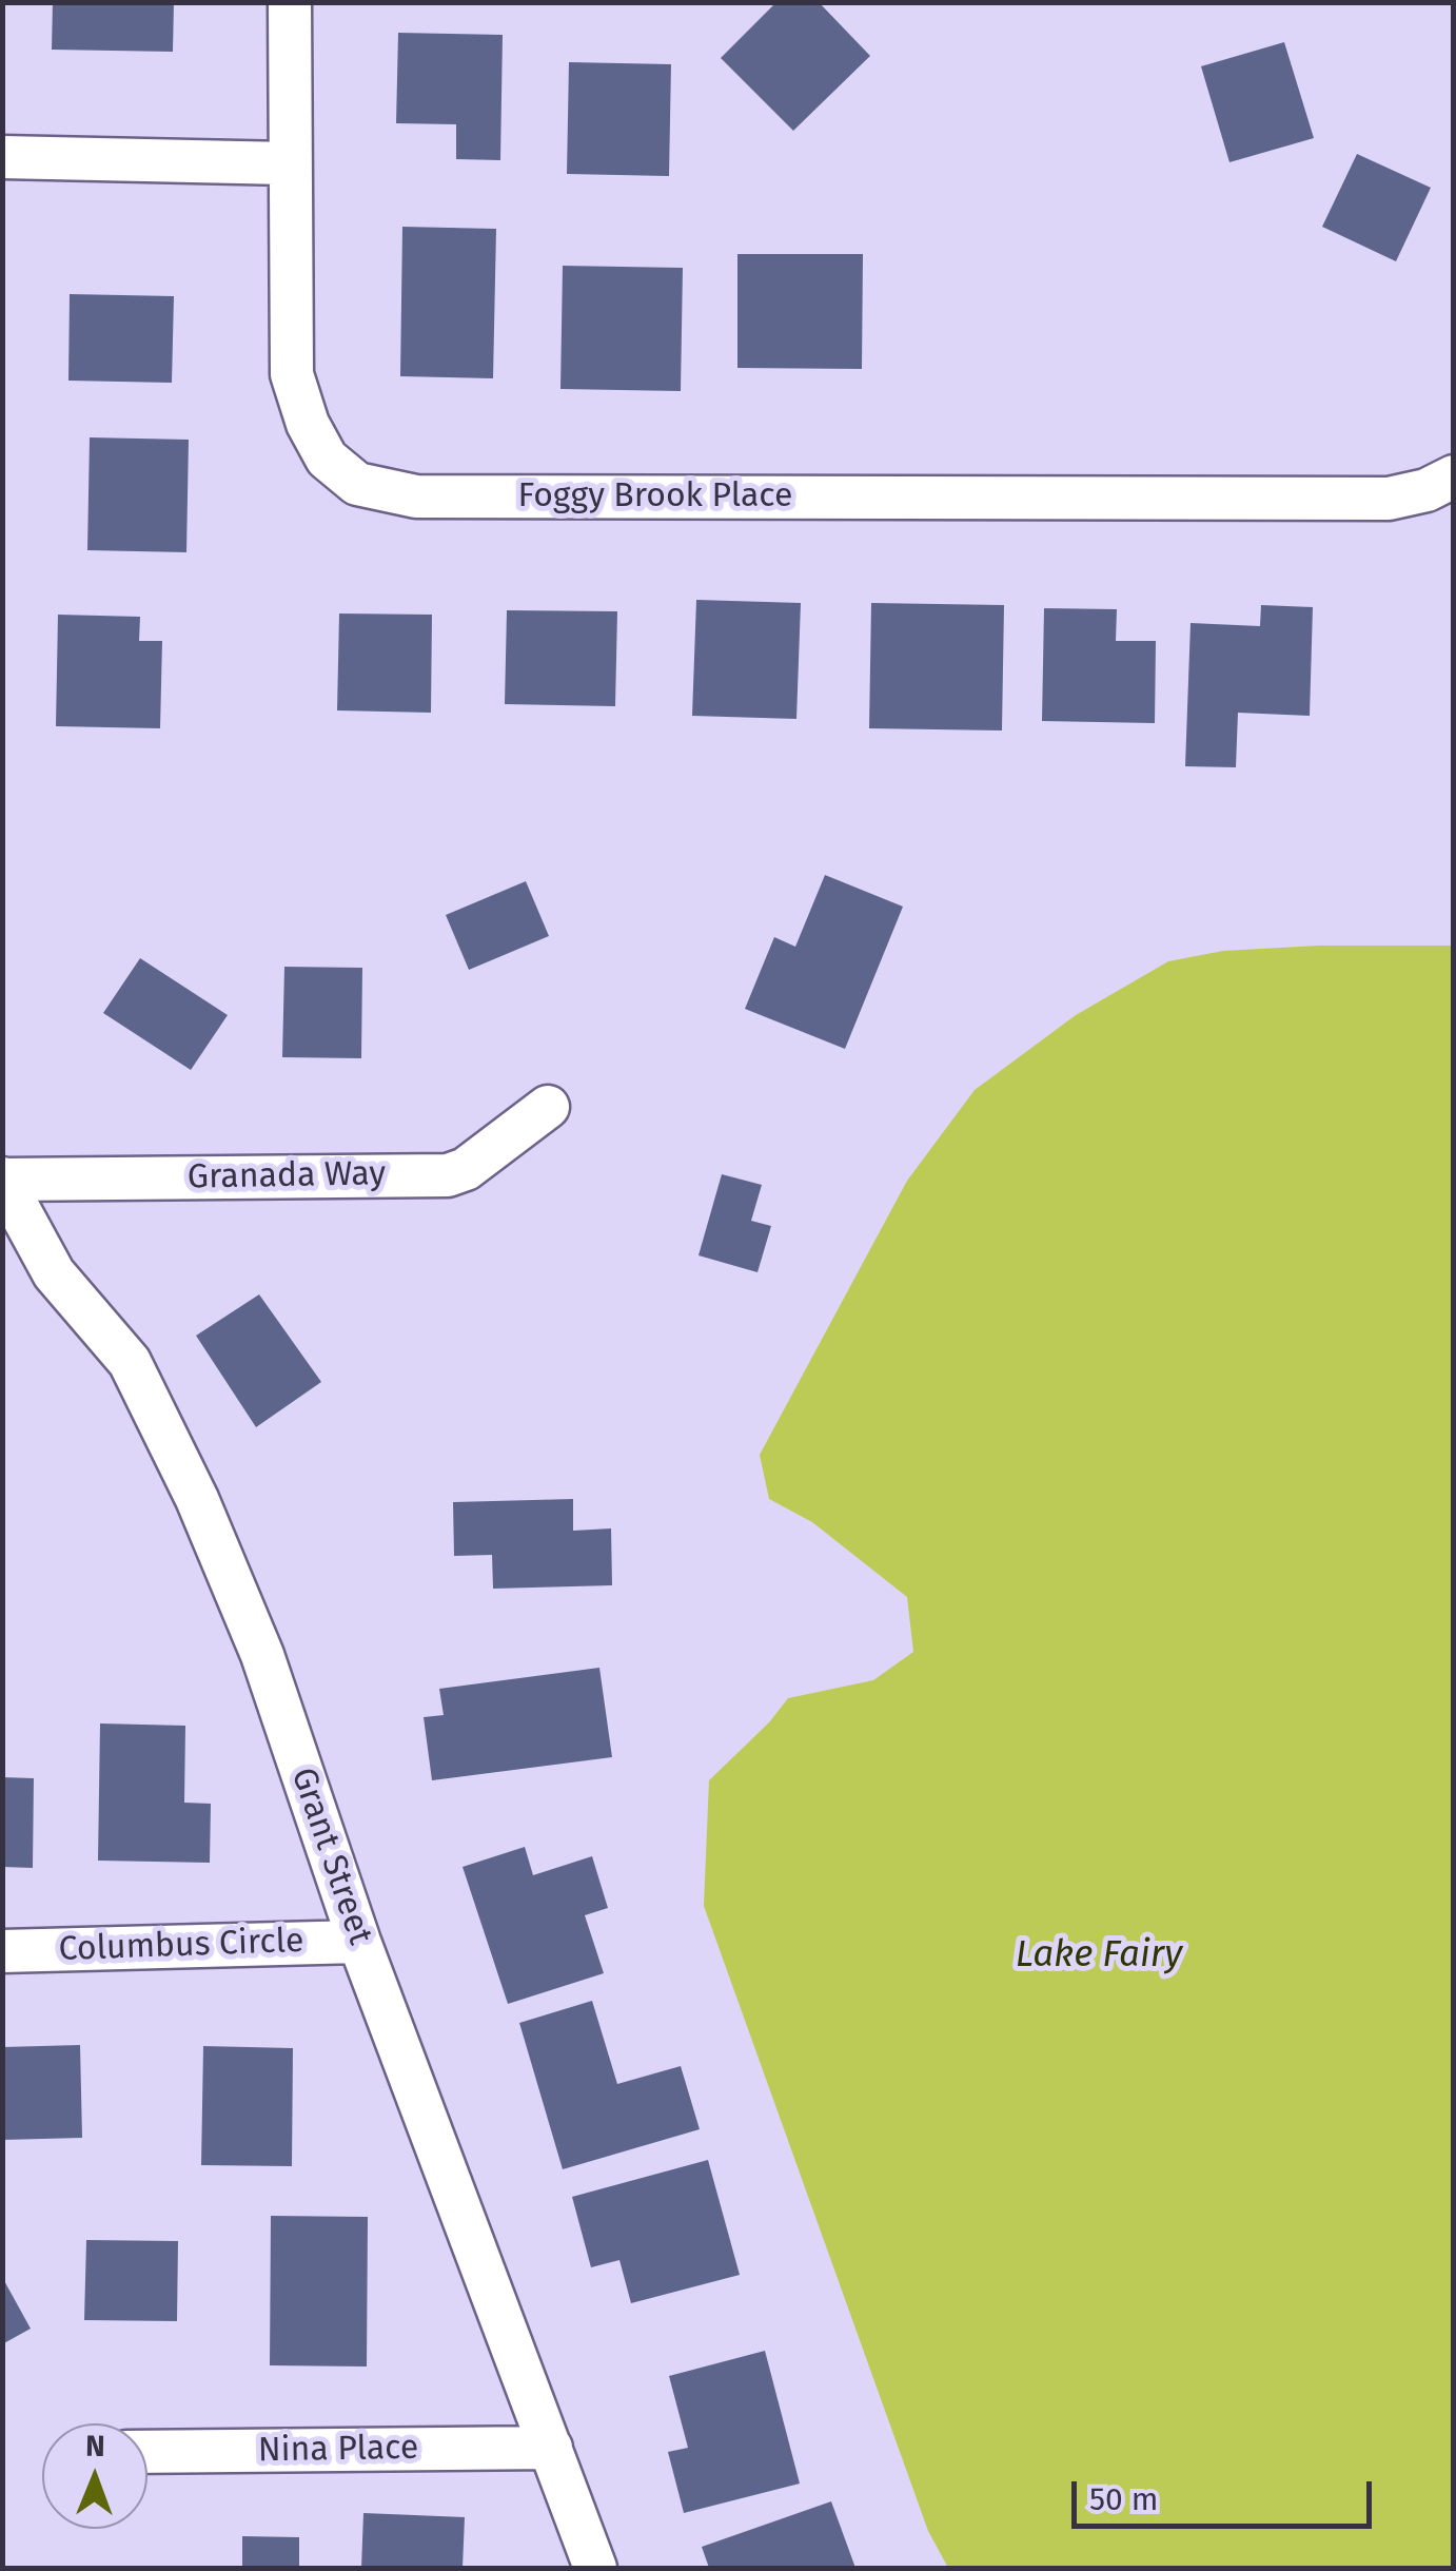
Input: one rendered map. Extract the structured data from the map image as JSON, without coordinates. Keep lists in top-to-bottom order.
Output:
{
  "streets": {
    "street": [
      "Foggy Brook Place",
      "Granada Way",
      "Grant Street",
      "Columbus Circle",
      "Nina Place"
    ]
  },
  "crossings": [
    ["Granada Way", "Grant Street"],
    ["Grant Street", "Columbus Circle"],
    ["Grant Street", "Nina Place"]
  ],
  "water": ["Lake Fairy"],
  "scale_bar": "50 m",
  "north": "top"
}
